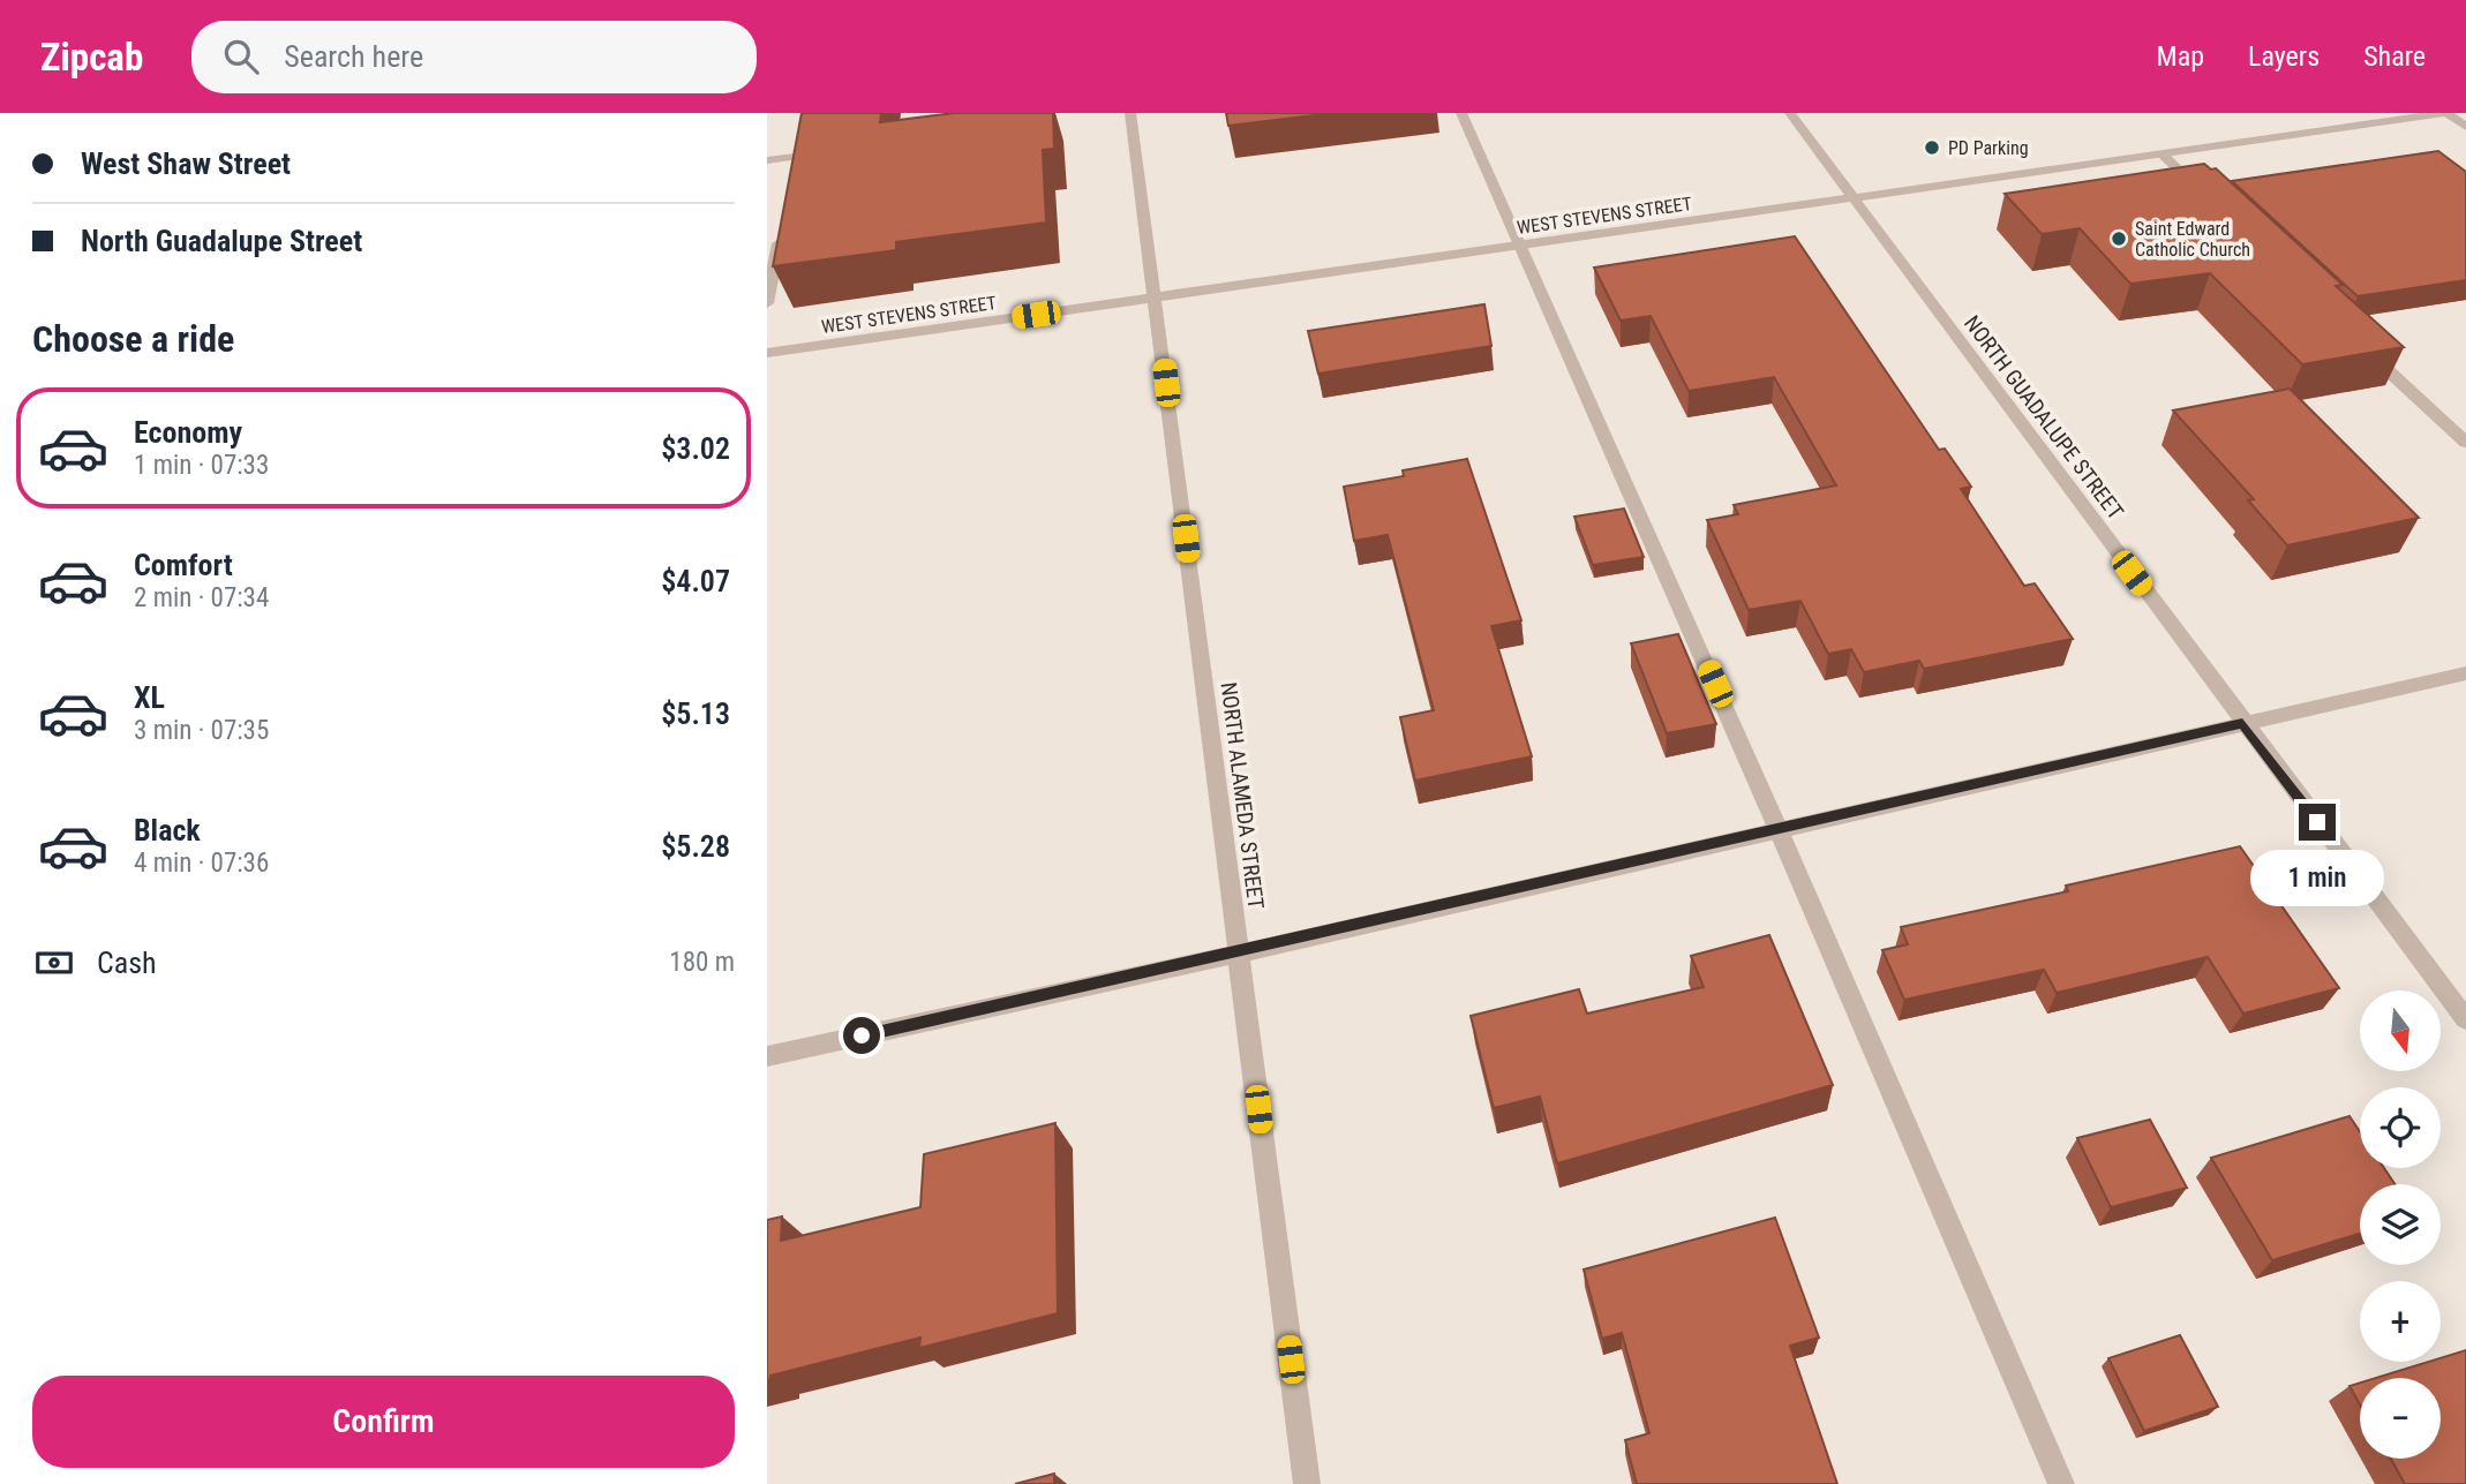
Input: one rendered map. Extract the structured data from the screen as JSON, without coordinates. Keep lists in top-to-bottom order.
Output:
{
  "streets": {
    "street": ["WEST STEVENS STREET", "NORTH GUADALUPE STREET", "NORTH ALAMEDA STREET"]
  },
  "crossings": [
    ["WEST STEVENS STREET", "NORTH GUADALUPE STREET"],
    ["WEST STEVENS STREET", "NORTH ALAMEDA STREET"]
  ],
  "places": ["PD Parking", "Saint Edward Catholic Church"],
  "north": "bottom",
  "page": {
    "header": "Zipcab",
    "search": "Search here",
    "nav": ["Map", "Layers", "Share"],
    "banner": ["West Shaw Street", "North Guadalupe Street"],
    "heading": "Choose a ride",
    "list": [
      {
        "name": "Economy",
        "note": "1 min · 07:33",
        "value": "$3.02"
      },
      {
        "name": "Comfort",
        "note": "2 min · 07:34",
        "value": "$4.07"
      },
      {
        "name": "XL",
        "note": "3 min · 07:35",
        "value": "$5.13"
      },
      {
        "name": "Black",
        "note": "4 min · 07:36",
        "value": "$5.28"
      }
    ],
    "bubble": "1 min",
    "pay": ["Cash", "180 m"],
    "map_buttons": ["+", "−"],
    "buttons": "Confirm"
  }
}
